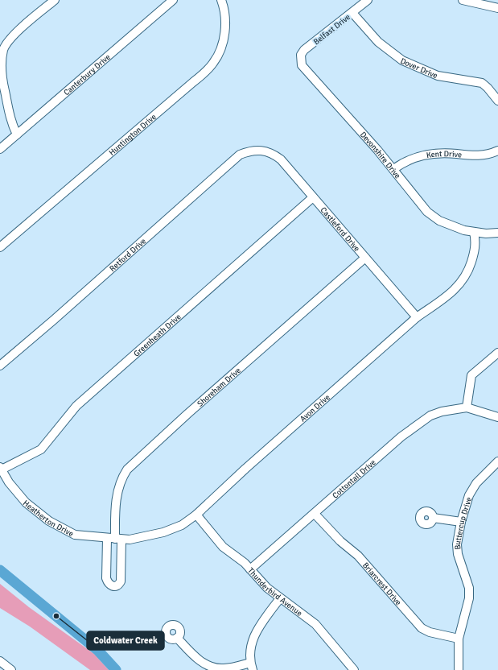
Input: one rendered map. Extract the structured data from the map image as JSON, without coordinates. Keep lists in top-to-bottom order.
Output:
{
  "streets": {
    "street": [
      "Belfast Drive",
      "Dover Drive",
      "Canterbury Drive",
      "Huntington Drive",
      "Devonshire Drive",
      "Kent Drive",
      "Castleford Drive",
      "Retford Drive",
      "Greenheath Drive",
      "Shoreham Drive",
      "Avon Drive",
      "Cottontail Drive",
      "Heatherton Drive",
      "Buttercup Drive",
      "Briarcrest Drive",
      "Thunderbird Avenue"
    ]
  },
  "crossings": [
    ["Belfast Drive", "Dover Drive"],
    ["Belfast Drive", "Devonshire Drive"],
    ["Devonshire Drive", "Kent Drive"],
    ["Devonshire Drive", "Avon Drive"],
    ["Castleford Drive", "Retford Drive"],
    ["Castleford Drive", "Greenheath Drive"],
    ["Castleford Drive", "Shoreham Drive"],
    ["Castleford Drive", "Avon Drive"],
    ["Greenheath Drive", "Heatherton Drive"],
    ["Shoreham Drive", "Avon Drive"],
    ["Shoreham Drive", "Heatherton Drive"],
    ["Avon Drive", "Heatherton Drive"],
    ["Avon Drive", "Thunderbird Avenue"],
    ["Cottontail Drive", "Briarcrest Drive"],
    ["Cottontail Drive", "Thunderbird Avenue"],
    ["Buttercup Drive", "Briarcrest Drive"]
  ],
  "places": ["Coldwater Creek"]
}
